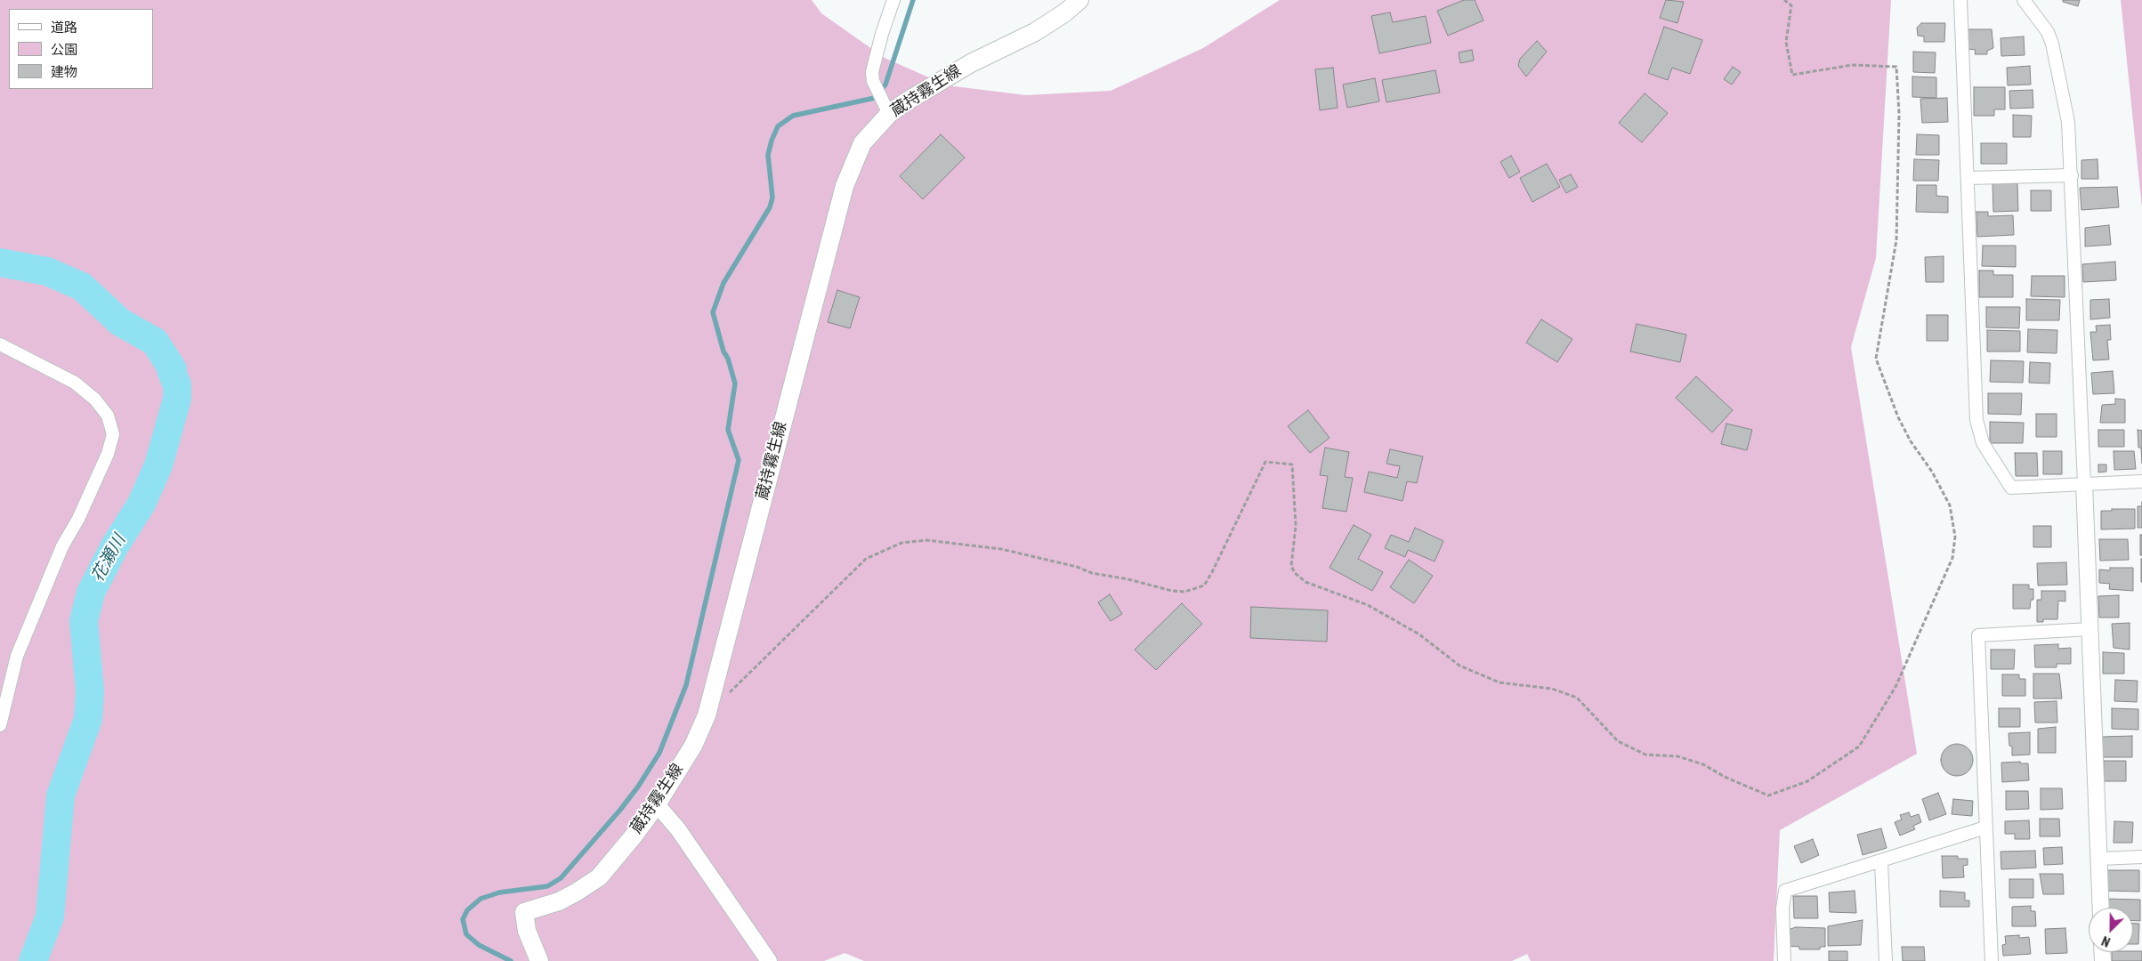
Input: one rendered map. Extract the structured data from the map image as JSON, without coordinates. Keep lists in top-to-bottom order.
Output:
{
  "streets": {
    "main road": ["蔵持霧生線"]
  },
  "water": ["花瀬川"],
  "legend": ["道路", "公園", "建物"],
  "north": "bottom left"
}
